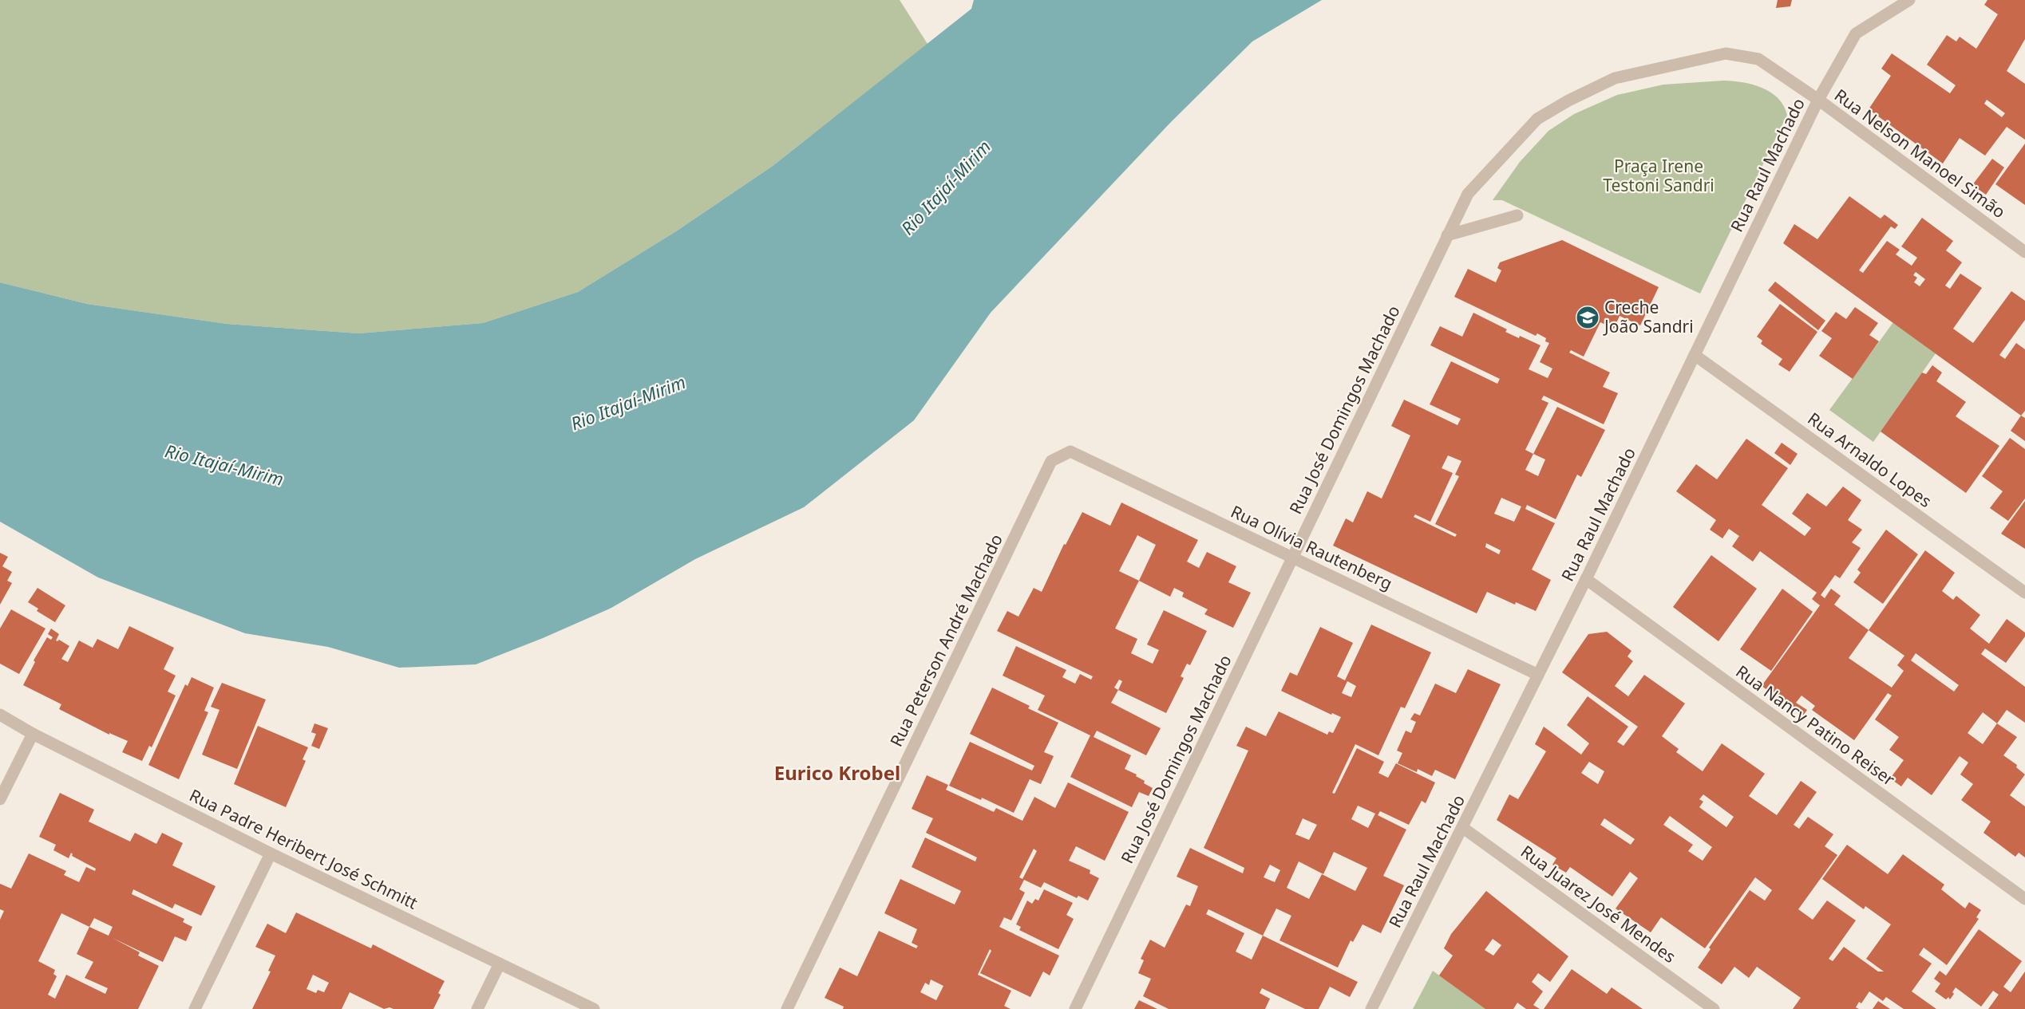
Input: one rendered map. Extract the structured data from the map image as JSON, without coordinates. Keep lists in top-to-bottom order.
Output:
{
  "streets": {
    "street": [
      "Rua Nelson Manoel Simão",
      "Rua Raul Machado",
      "Rua José Domingos Machado",
      "Rua Arnaldo Lopes",
      "Rua Olívia Rautenberg",
      "Rua Peterson André Machado",
      "Rua Nancy Patino Reiser",
      "Rua Padre Heribert José Schmitt",
      "Rua Juarez José Mendes"
    ]
  },
  "crossings": [
    ["Rua Nelson Manoel Simão", "Rua Raul Machado"],
    ["Rua Nelson Manoel Simão", "Rua José Domingos Machado"],
    ["Rua Raul Machado", "Rua José Domingos Machado"],
    ["Rua Raul Machado", "Rua Arnaldo Lopes"],
    ["Rua Raul Machado", "Rua Olívia Rautenberg"],
    ["Rua Raul Machado", "Rua Nancy Patino Reiser"],
    ["Rua Raul Machado", "Rua Juarez José Mendes"],
    ["Rua José Domingos Machado", "Rua Olívia Rautenberg"],
    ["Rua Olívia Rautenberg", "Rua Peterson André Machado"]
  ],
  "districts": ["Eurico Krobel"],
  "water": ["Rio Itajaí-Mirim"],
  "parks": ["Praça Irene Testoni Sandri"],
  "places": {
    "school or university": ["Creche João Sandri"]
  }
}
